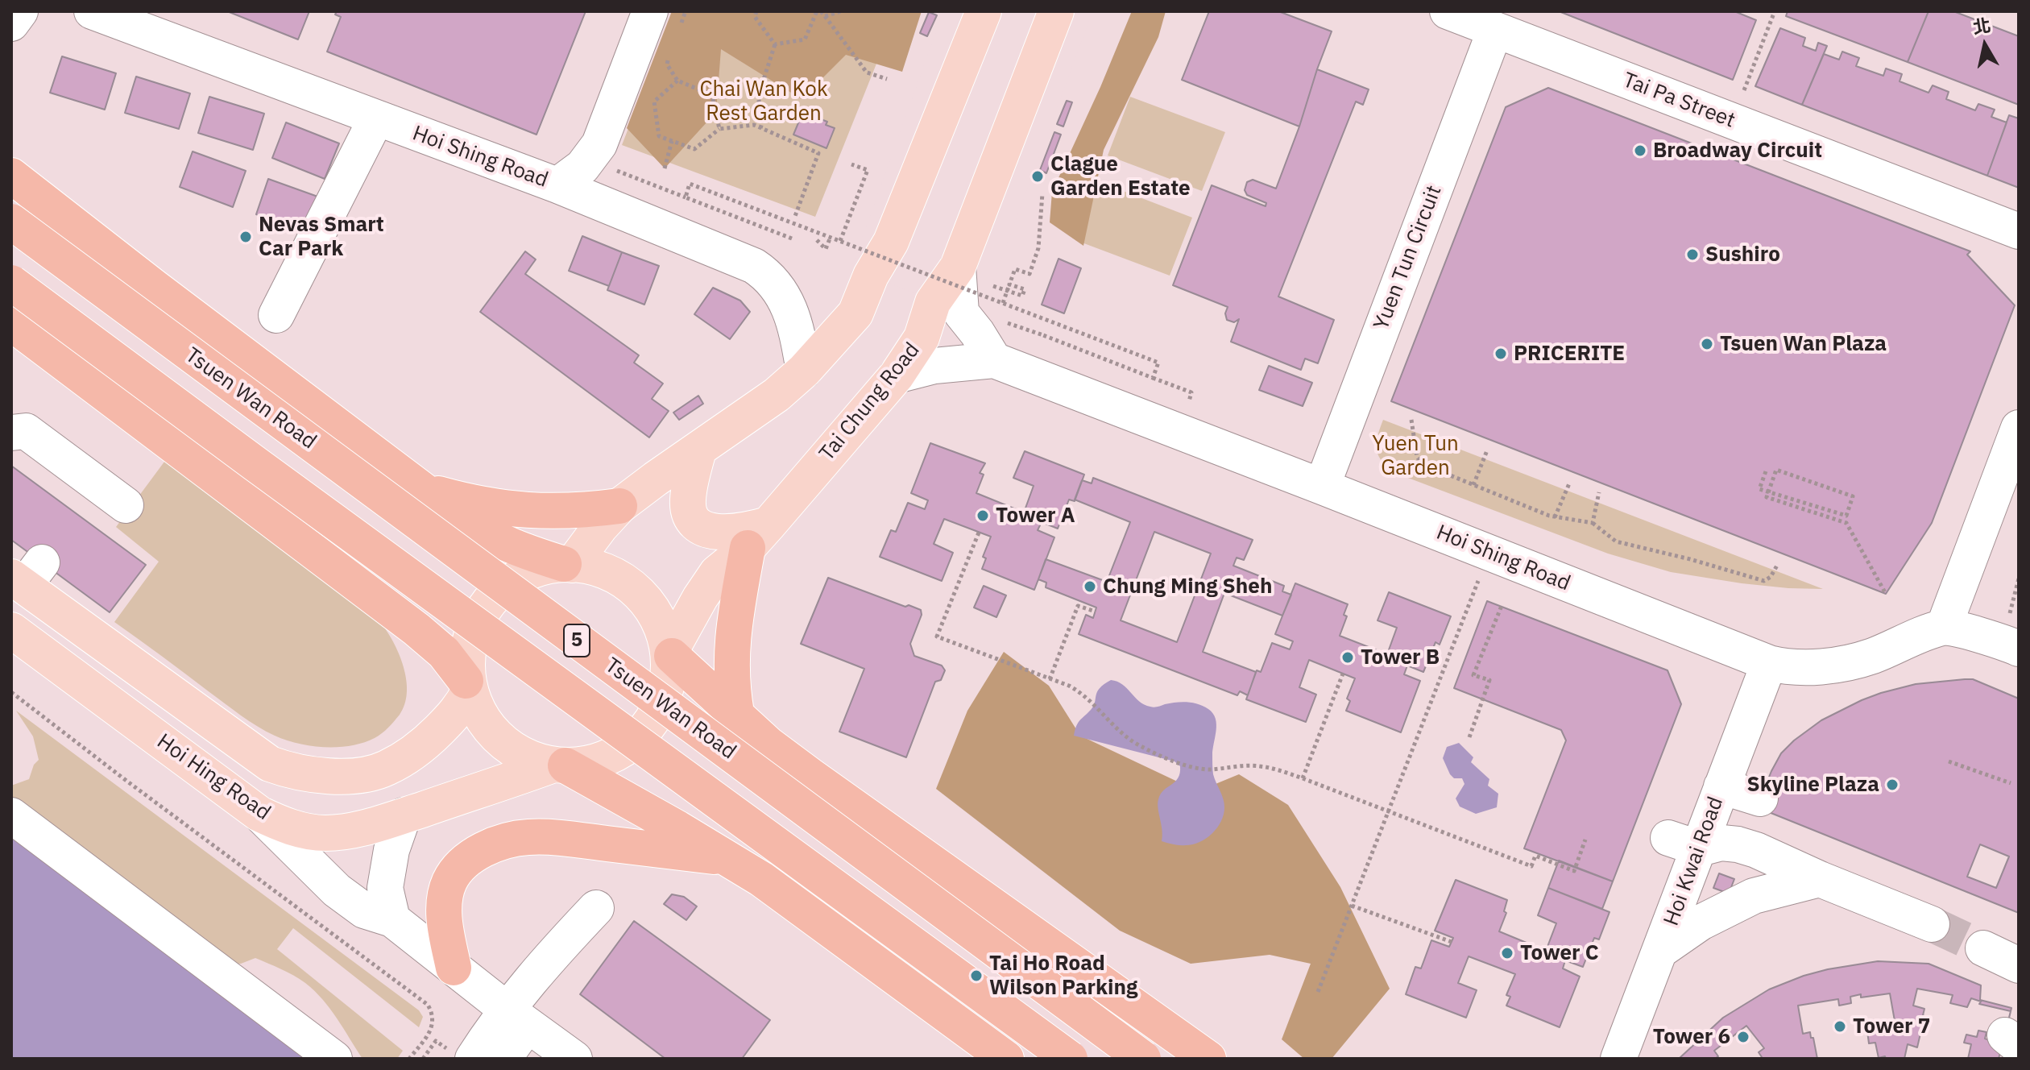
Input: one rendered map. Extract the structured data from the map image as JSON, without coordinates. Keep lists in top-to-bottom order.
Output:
{
  "streets": {
    "highway": ["Tsuen Wan Road", "5"],
    "main road": ["Tai Chung Road", "Hoi Hing Road"],
    "street": [
      "Tai Pa Street",
      "Hoi Shing Road",
      "Yuen Tun Circuit",
      "Hoi Kwai Road"
    ]
  },
  "crossings": [
    ["Tai Pa Street", "Yuen Tun Circuit"],
    ["Hoi Shing Road", "Yuen Tun Circuit"],
    ["Hoi Shing Road", "Tai Chung Road"],
    ["Hoi Shing Road", "Hoi Kwai Road"],
    ["Tai Chung Road", "Hoi Hing Road"]
  ],
  "parks": ["Chai Wan Kok Rest Garden", "Yuen Tun Garden"],
  "places": [
    "Broadway Circuit",
    "Clague Garden Estate",
    "Nevas Smart Car Park",
    "Sushiro",
    "Tsuen Wan Plaza",
    "PRICERITE",
    "Tower A",
    "Chung Ming Sheh",
    "Tower B",
    "Skyline Plaza",
    "Tower C",
    "Tai Ho Road Wilson Parking",
    "Tower 7",
    "Tower 6"
  ],
  "north": "top"
}
